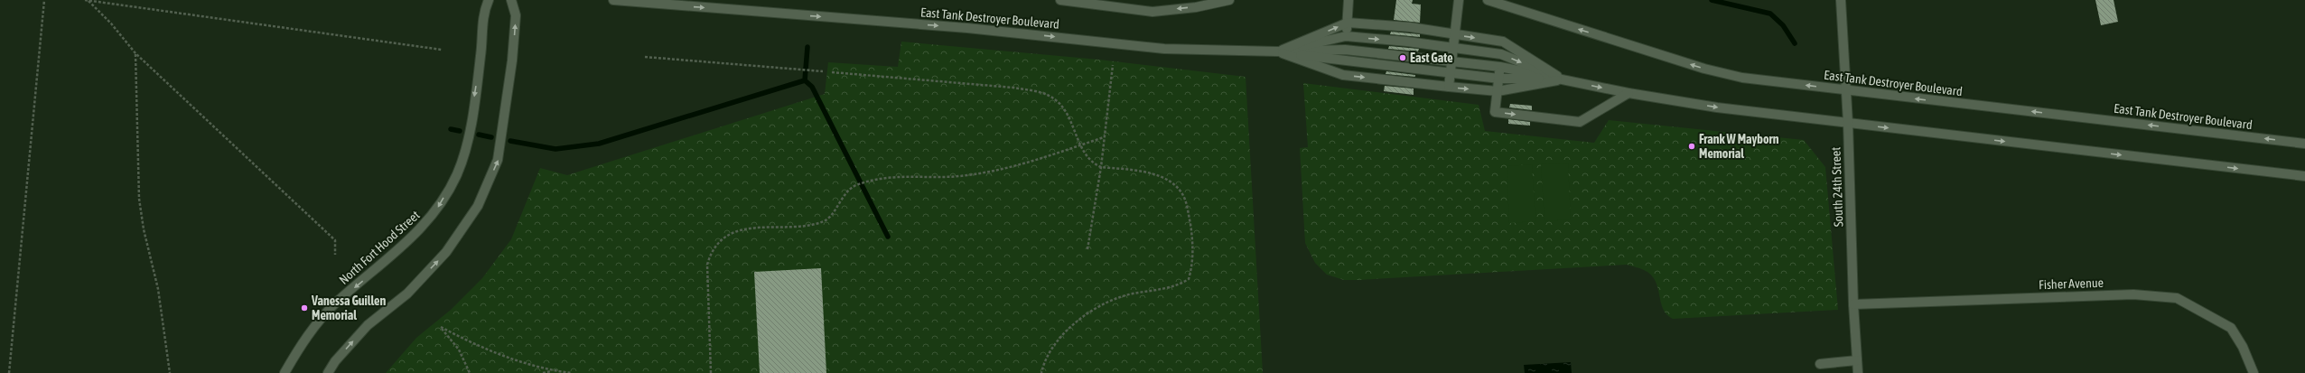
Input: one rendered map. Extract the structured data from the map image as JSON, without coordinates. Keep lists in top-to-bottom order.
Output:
{
  "streets": {
    "street": [
      "East Tank Destroyer Boulevard",
      "South 24th Street",
      "North Fort Hood Street",
      "Fisher Avenue"
    ]
  },
  "crossings": [
    ["East Tank Destroyer Boulevard", "South 24th Street"],
    ["South 24th Street", "Fisher Avenue"]
  ],
  "places": ["East Gate", "Frank W Mayborn Memorial", "Vanessa Guillen Memorial"]
}
